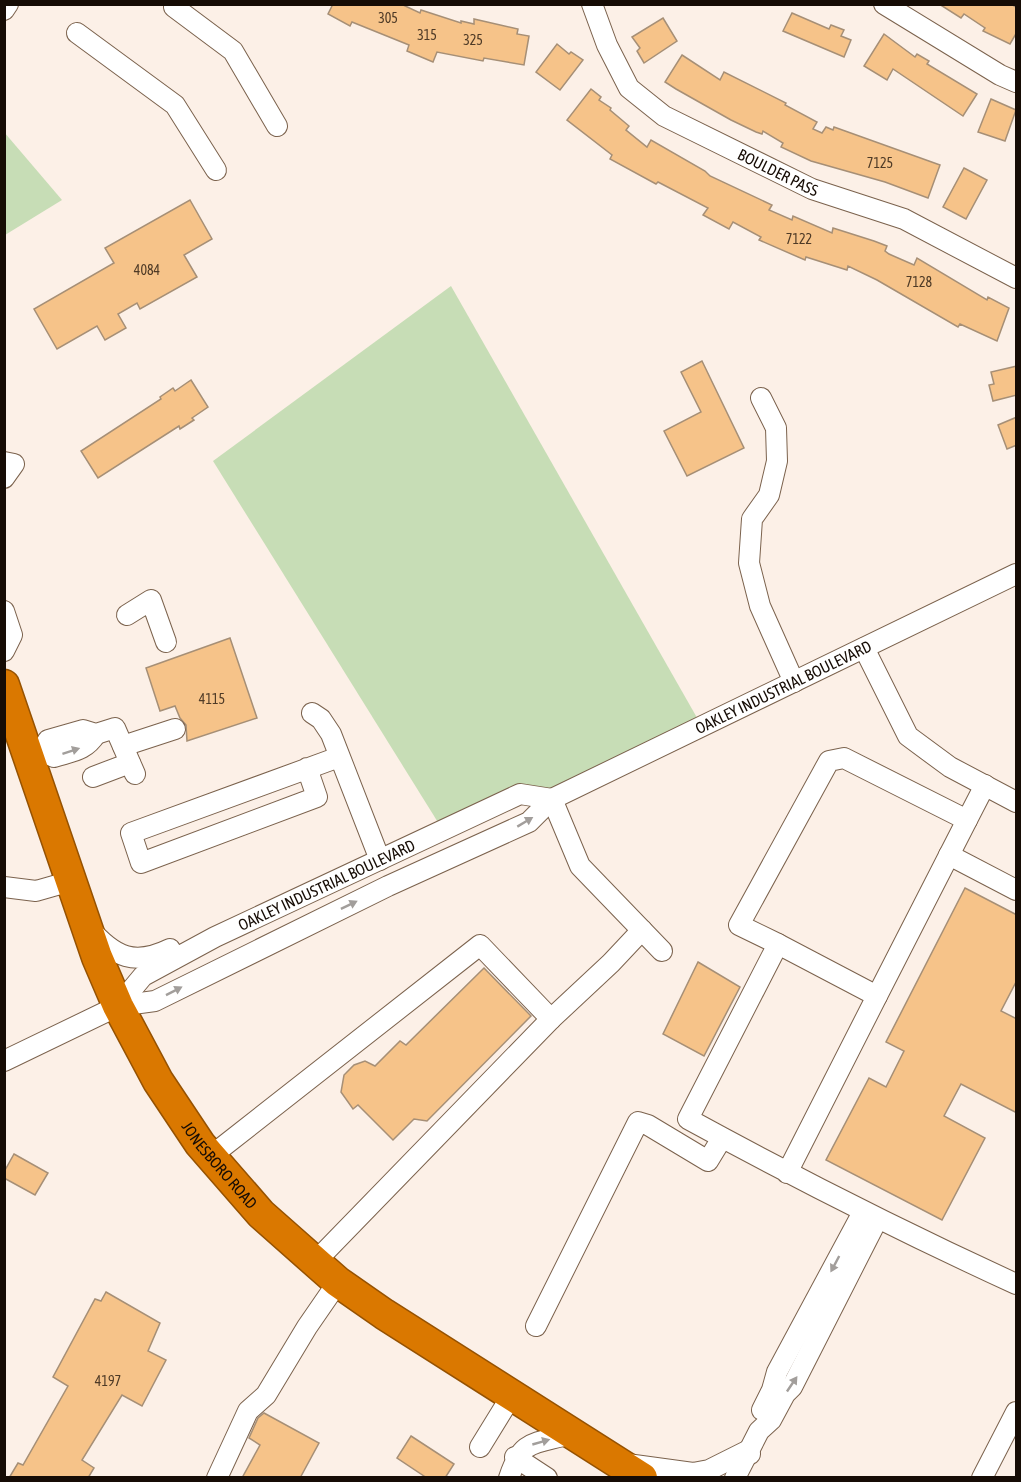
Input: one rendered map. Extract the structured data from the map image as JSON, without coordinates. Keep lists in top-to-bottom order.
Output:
{
  "streets": {
    "highway": ["JONESBORO ROAD"],
    "street": ["BOULDER PASS", "OAKLEY INDUSTRIAL BOULEVARD"]
  },
  "crossings": [
    ["OAKLEY INDUSTRIAL BOULEVARD", "JONESBORO ROAD"]
  ],
  "house_numbers": [
    "305",
    "315",
    "325",
    "7125",
    "7122",
    "4084",
    "7128",
    "4115",
    "4197"
  ]
}
